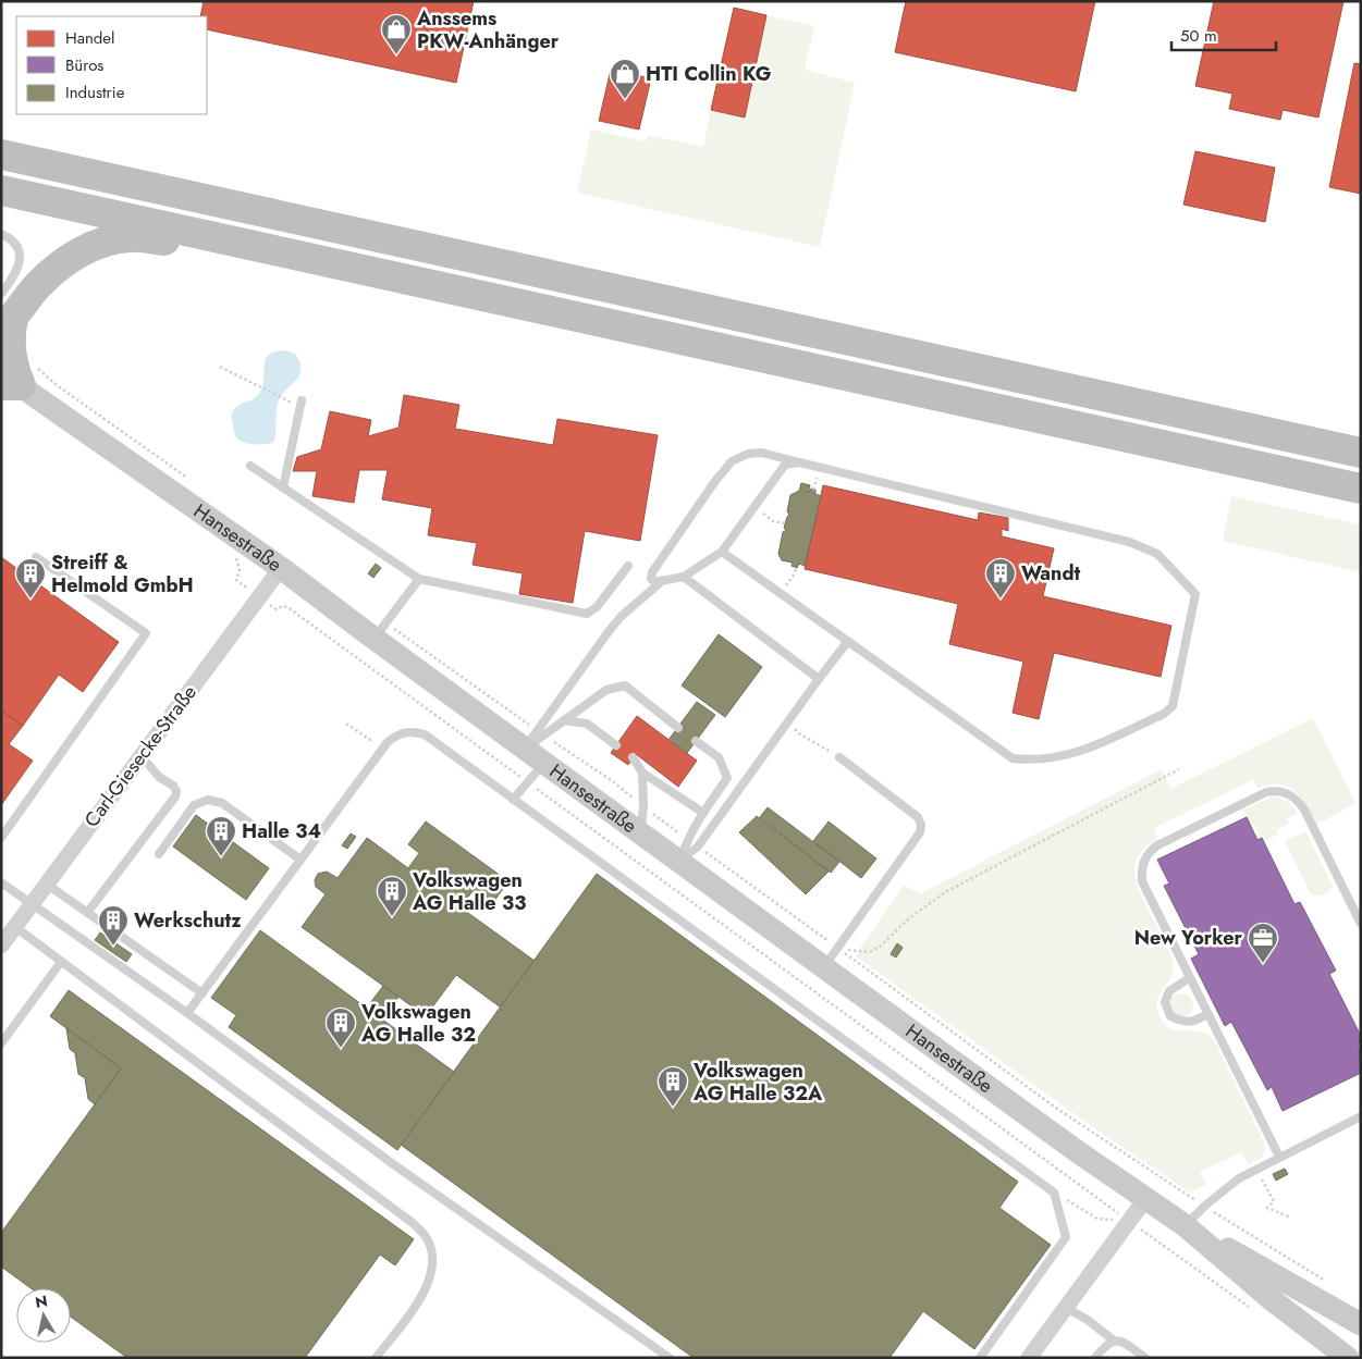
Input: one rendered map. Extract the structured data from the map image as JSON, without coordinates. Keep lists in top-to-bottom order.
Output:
{
  "streets": {
    "main road": ["Hansestraße"],
    "street": ["Carl-Giesecke-Straße"]
  },
  "crossings": [
    ["Hansestraße", "Carl-Giesecke-Straße"]
  ],
  "places": {
    "shop": ["Anssems PKW-Anhänger", "HTI Collin KG"],
    "building": [
      "Streiff & Helmold GmbH",
      "Wandt",
      "Halle 34",
      "Volkswagen AG Halle 33",
      "Werkschutz",
      "Volkswagen AG Halle 32",
      "Volkswagen AG Halle 32A"
    ],
    "office": ["New Yorker"]
  },
  "legend": ["Handel", "Büros", "Industrie"],
  "scale_bar": "50 m",
  "north": "top"
}
